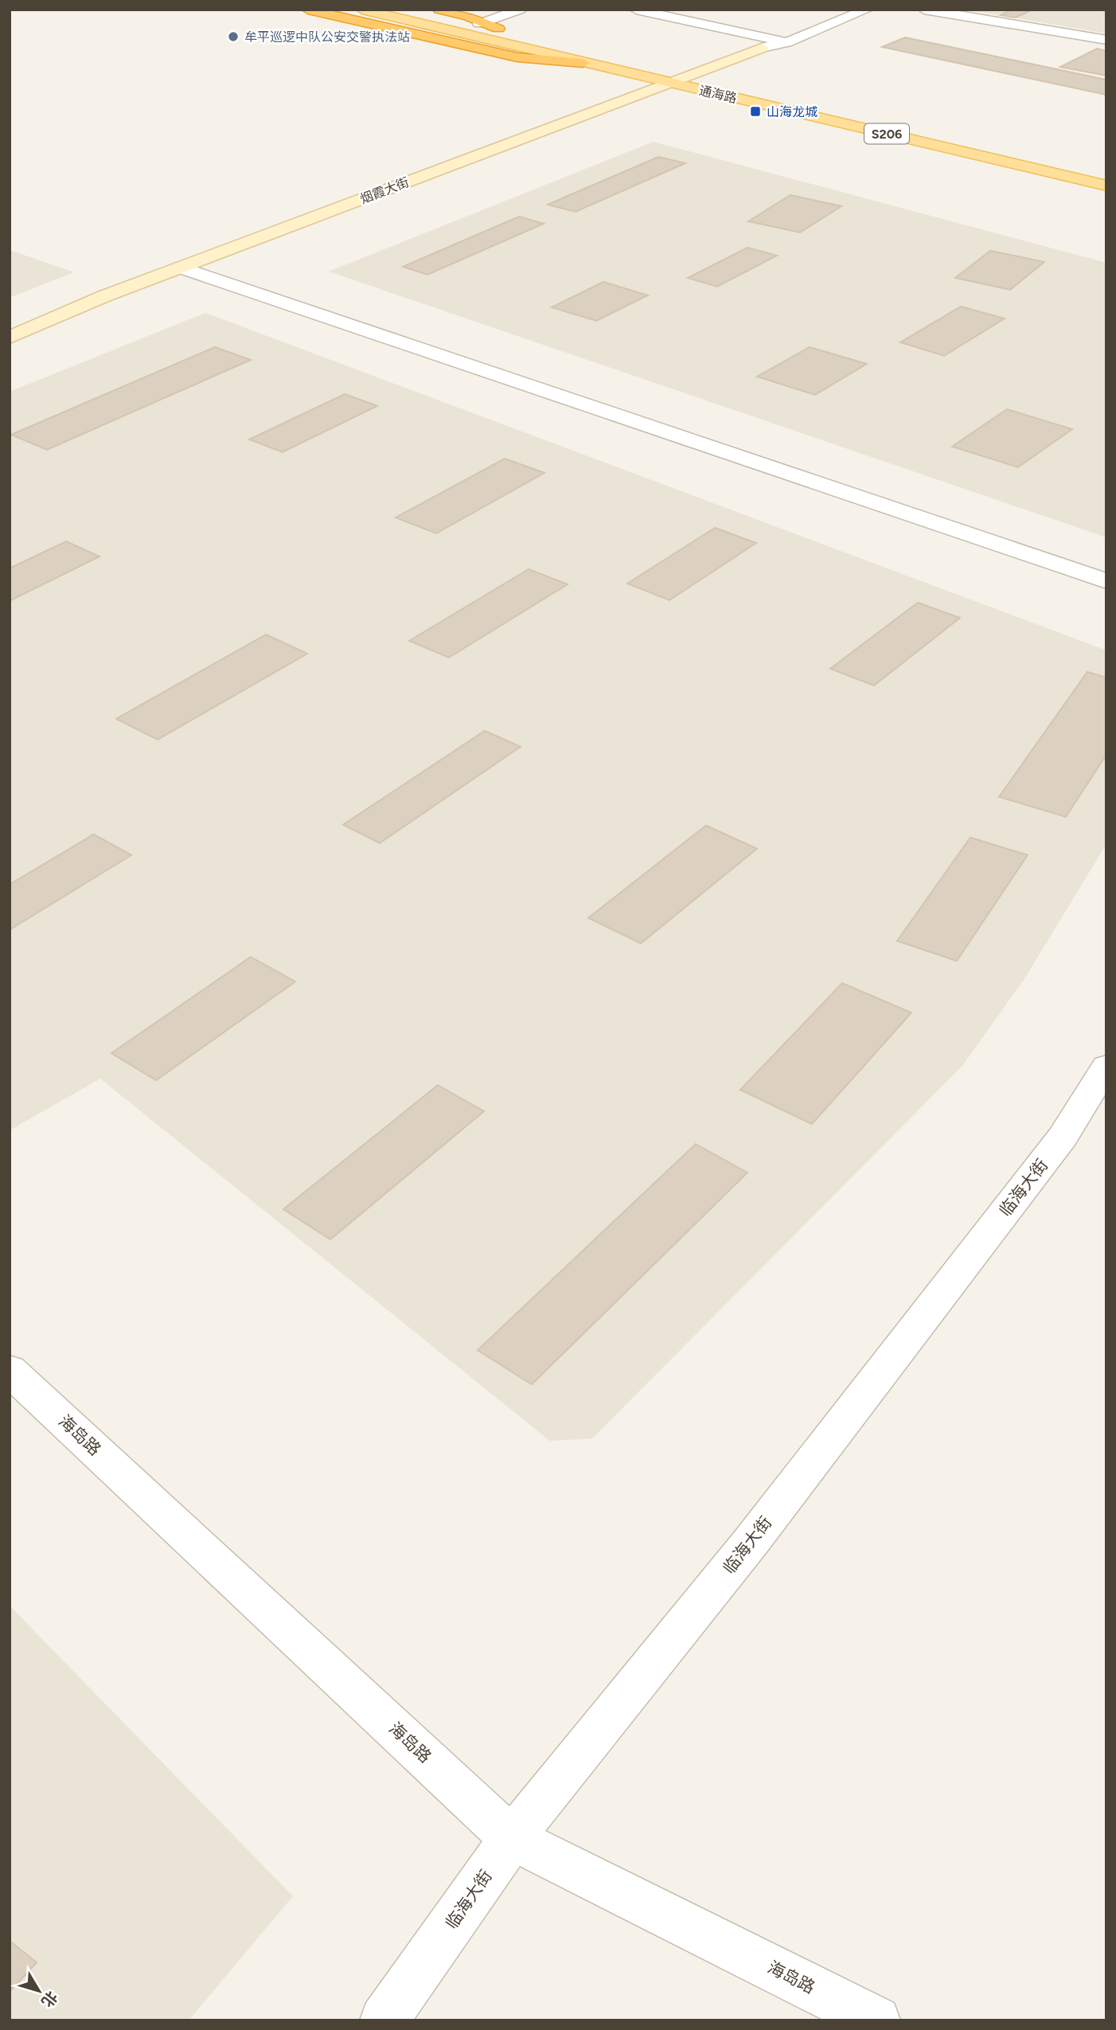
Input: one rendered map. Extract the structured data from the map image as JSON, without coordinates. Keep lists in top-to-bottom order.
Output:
{
  "streets": {
    "main road": ["通海路", "S206", "烟霞大街"],
    "street": ["临海大街", "海岛路"]
  },
  "crossings": [
    ["通海路", "烟霞大街"],
    ["临海大街", "海岛路"]
  ],
  "places": {
    "other": ["牟平巡逻中队公安交警执法站"],
    "transit": ["山海龙城"]
  },
  "north": "bottom right"
}
